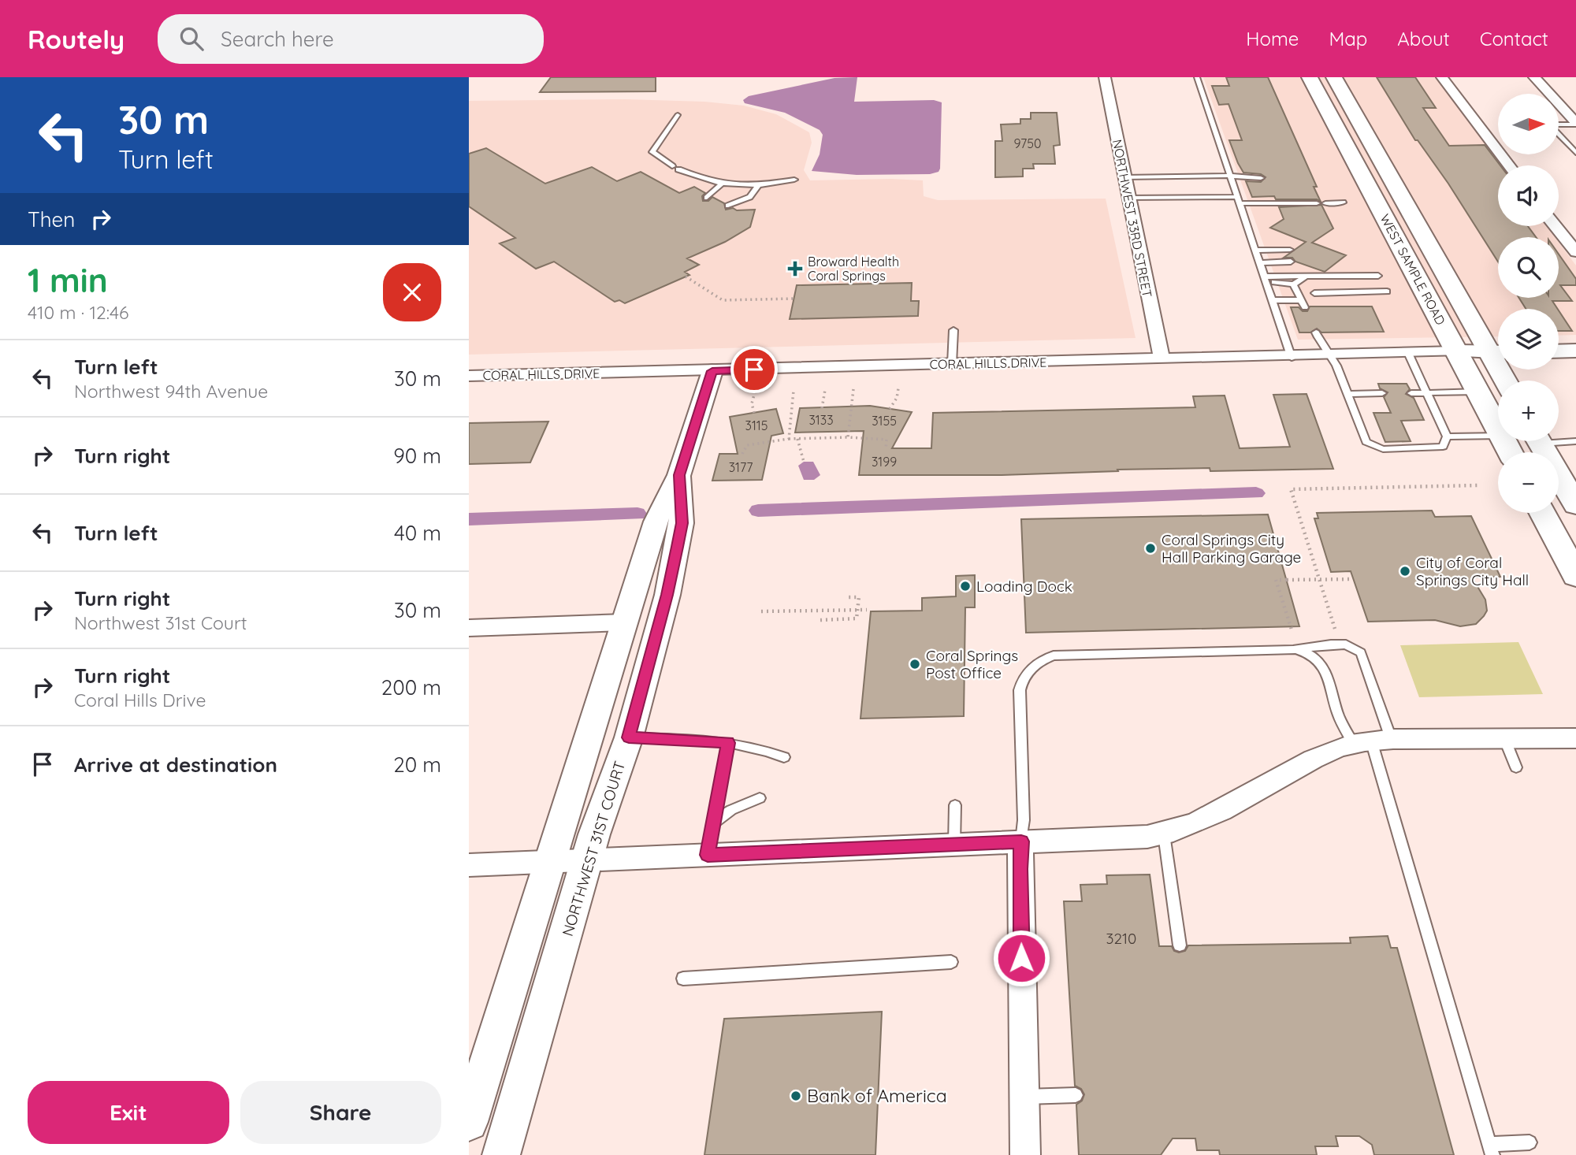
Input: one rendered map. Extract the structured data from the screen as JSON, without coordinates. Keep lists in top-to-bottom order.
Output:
{
  "streets": {
    "main road": ["WEST SAMPLE ROAD"],
    "street": ["NORTHWEST 33RD STREET", "CORAL HILLS DRIVE", "NORTHWEST 31ST COURT"]
  },
  "crossings": [
    ["NORTHWEST 33RD STREET", "CORAL HILLS DRIVE"],
    ["WEST SAMPLE ROAD", "CORAL HILLS DRIVE"],
    ["CORAL HILLS DRIVE", "NORTHWEST 31ST COURT"]
  ],
  "places": {
    "health": ["Broward Health Coral Springs"],
    "other": [
      "Coral Springs City Hall Parking Garage",
      "City of Coral Springs City Hall",
      "Loading Dock",
      "Coral Springs Post Office",
      "Bank of America"
    ]
  },
  "house_numbers": [
    "9750",
    "3133",
    "3155",
    "3115",
    "3199",
    "3177",
    "3210"
  ],
  "north": "right",
  "page": {
    "header": "Routely",
    "search": "Search here",
    "nav": [
      "Home",
      "Map",
      "About",
      "Contact"
    ],
    "turn": ["30 m", "Turn left"],
    "map_buttons": ["+", "−"],
    "then": "Then",
    "heading": ["1 min", "410 m · 12:46"],
    "list": [
      {
        "name": "Turn left",
        "note": "Northwest 94th Avenue",
        "value": "30 m"
      },
      {
        "name": "Turn right",
        "value": "90 m"
      },
      {
        "name": "Turn left",
        "value": "40 m"
      },
      {
        "name": "Turn right",
        "note": "Northwest 31st Court",
        "value": "30 m"
      },
      {
        "name": "Turn right",
        "note": "Coral Hills Drive",
        "value": "200 m"
      },
      {
        "name": "Arrive at destination",
        "value": "20 m"
      }
    ],
    "buttons": ["Exit", "Share"]
  }
}
